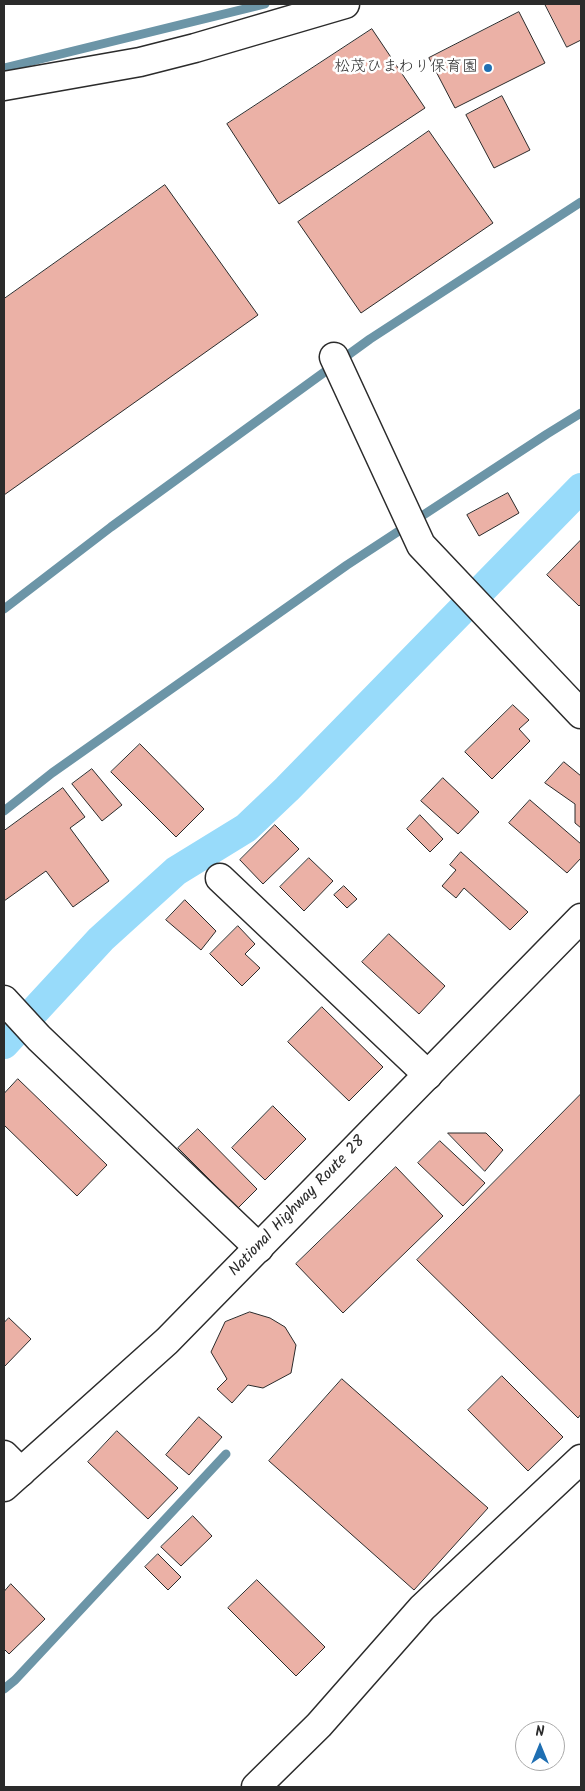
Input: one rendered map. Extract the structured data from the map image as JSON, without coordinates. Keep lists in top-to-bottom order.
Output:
{
  "streets": {
    "main road": ["National Highway Route 28"]
  },
  "places": ["松茂ひまわり保育園"],
  "north": "top"
}
